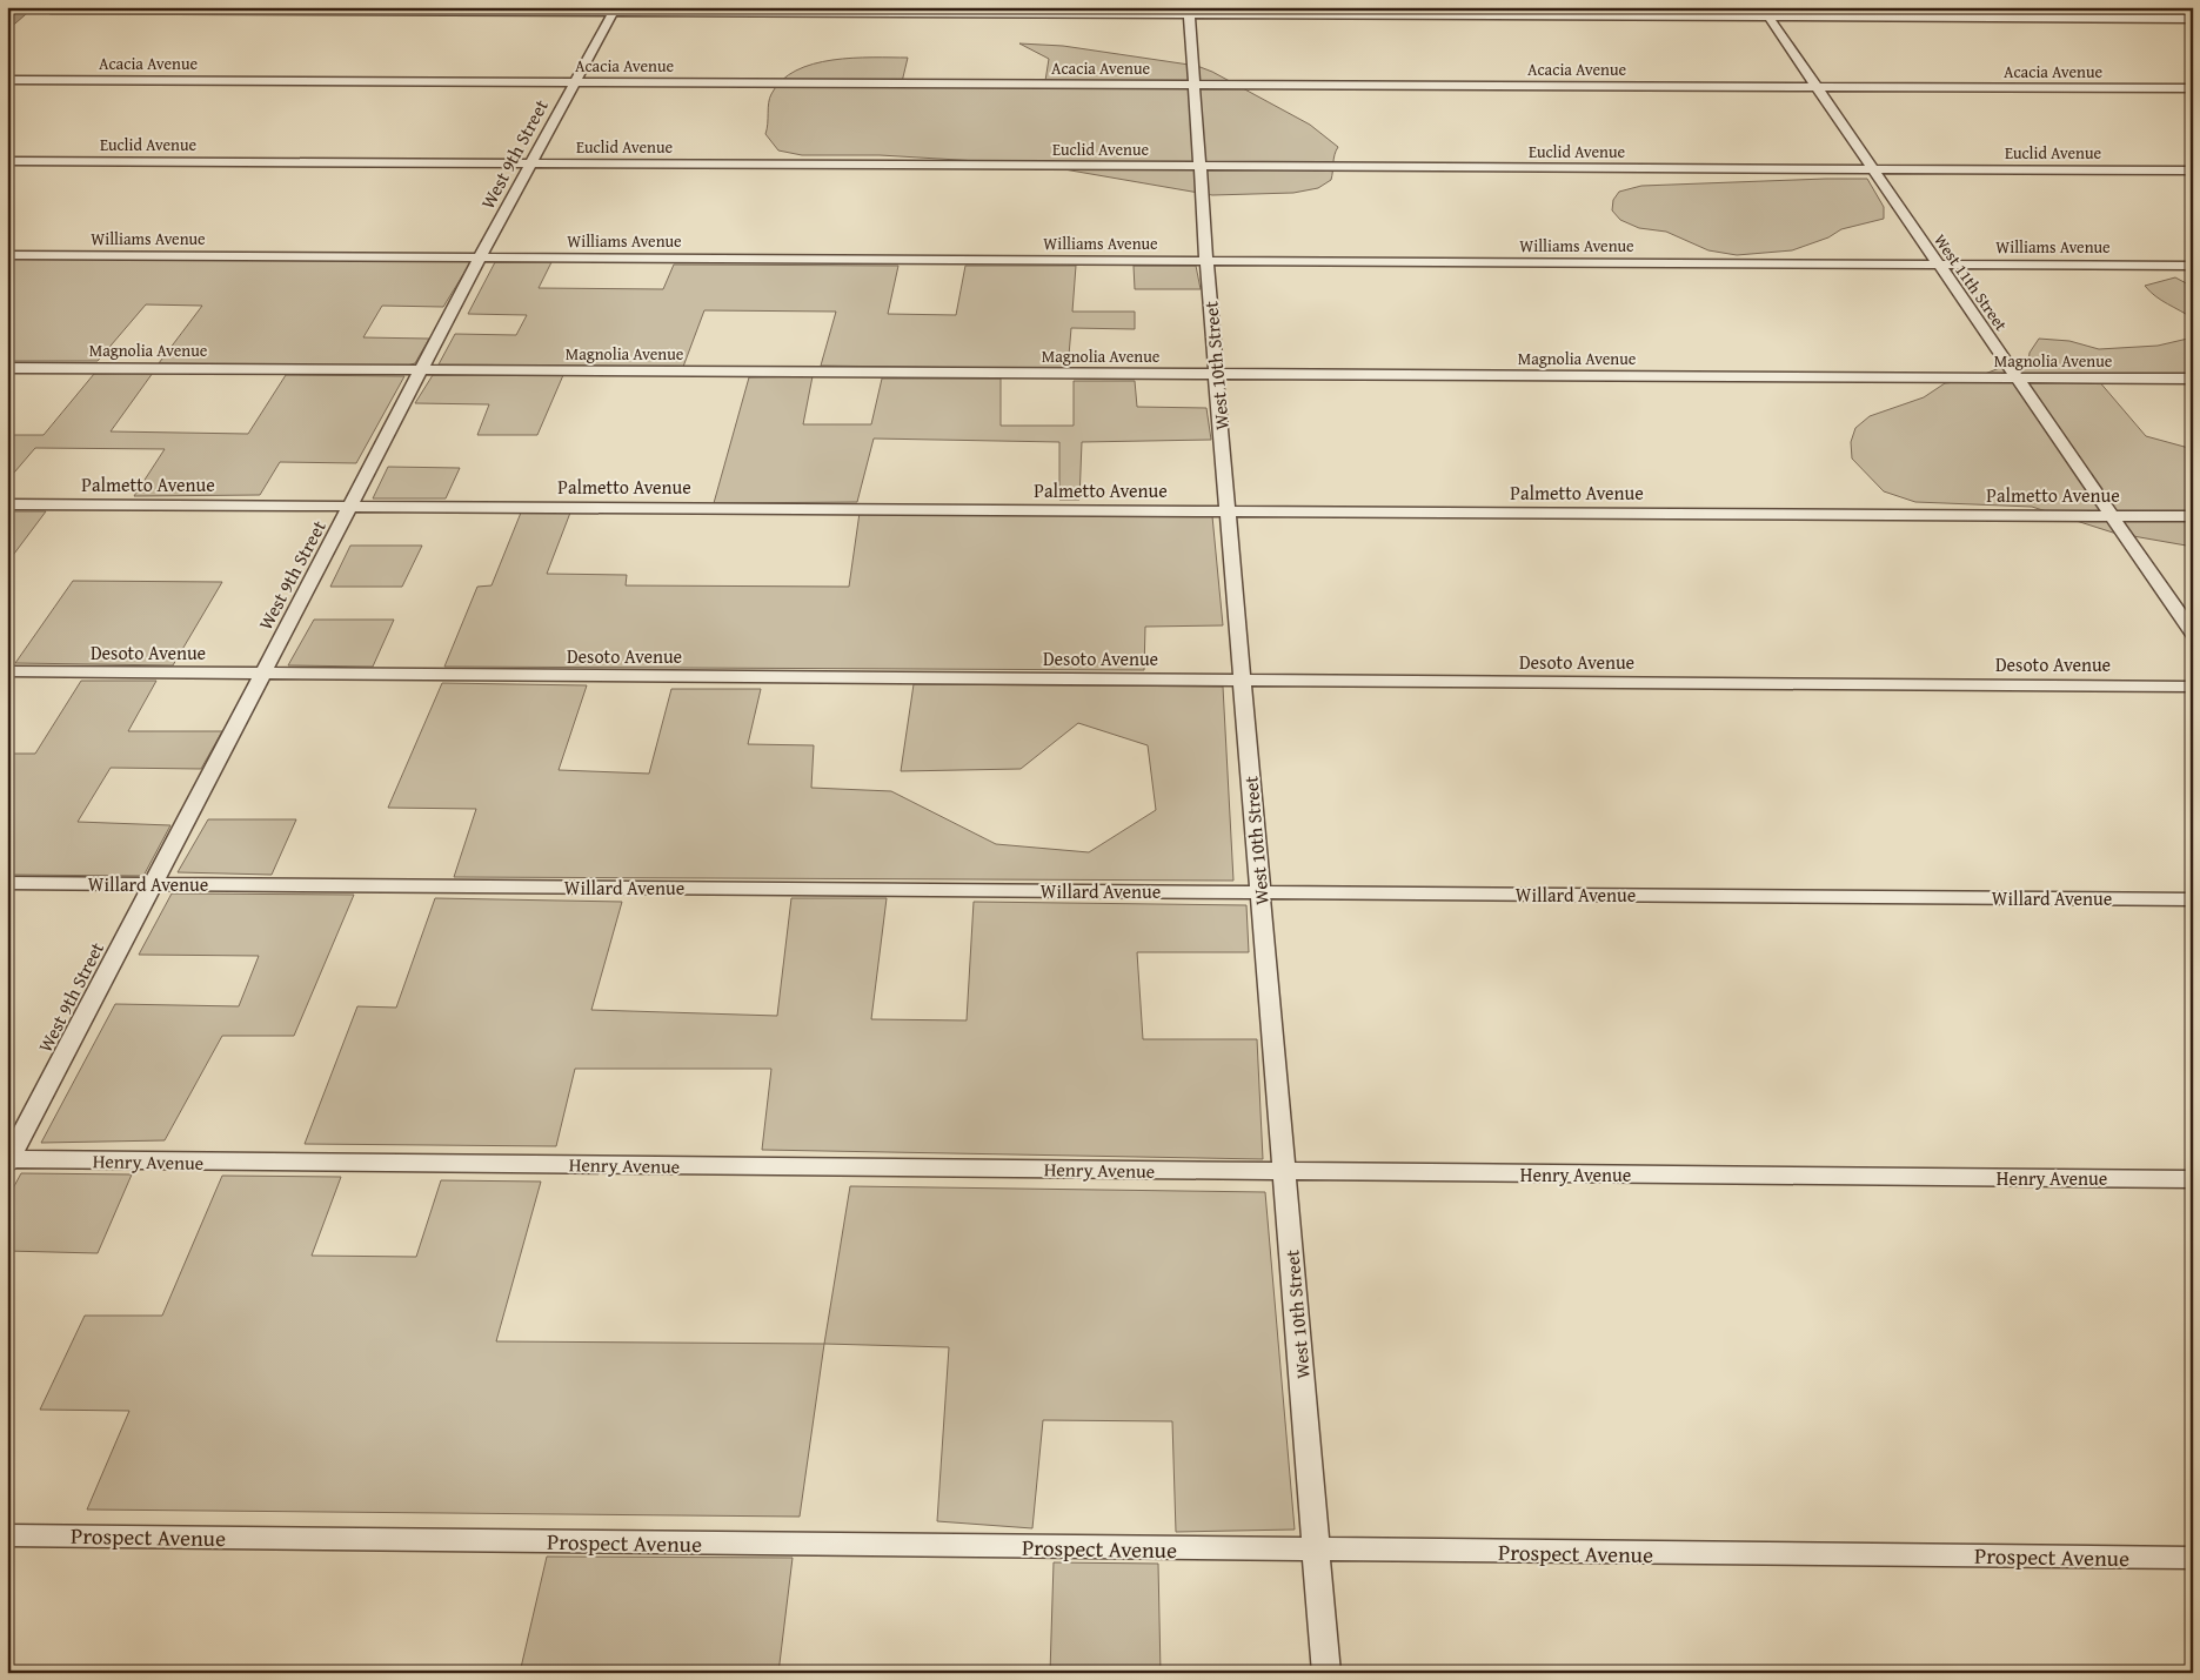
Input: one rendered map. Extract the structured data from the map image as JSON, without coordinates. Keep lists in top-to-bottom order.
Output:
{
  "streets": {
    "street": [
      "Acacia Avenue",
      "Euclid Avenue",
      "West 9th Street",
      "Williams Avenue",
      "West 11th Street",
      "Magnolia Avenue",
      "West 10th Street",
      "Palmetto Avenue",
      "Desoto Avenue",
      "Willard Avenue",
      "Henry Avenue",
      "Prospect Avenue"
    ]
  },
  "crossings": [
    ["Acacia Avenue", "West 9th Street"],
    ["Acacia Avenue", "West 11th Street"],
    ["Acacia Avenue", "West 10th Street"],
    ["Euclid Avenue", "West 9th Street"],
    ["Euclid Avenue", "West 11th Street"],
    ["Euclid Avenue", "West 10th Street"],
    ["West 9th Street", "Williams Avenue"],
    ["West 9th Street", "Magnolia Avenue"],
    ["West 9th Street", "Palmetto Avenue"],
    ["West 9th Street", "Desoto Avenue"],
    ["West 9th Street", "Willard Avenue"],
    ["West 9th Street", "Henry Avenue"],
    ["Williams Avenue", "West 11th Street"],
    ["Williams Avenue", "West 10th Street"],
    ["West 11th Street", "Magnolia Avenue"],
    ["West 11th Street", "Palmetto Avenue"],
    ["Magnolia Avenue", "West 10th Street"],
    ["West 10th Street", "Palmetto Avenue"],
    ["West 10th Street", "Desoto Avenue"],
    ["West 10th Street", "Willard Avenue"],
    ["West 10th Street", "Henry Avenue"],
    ["West 10th Street", "Prospect Avenue"]
  ]
}
